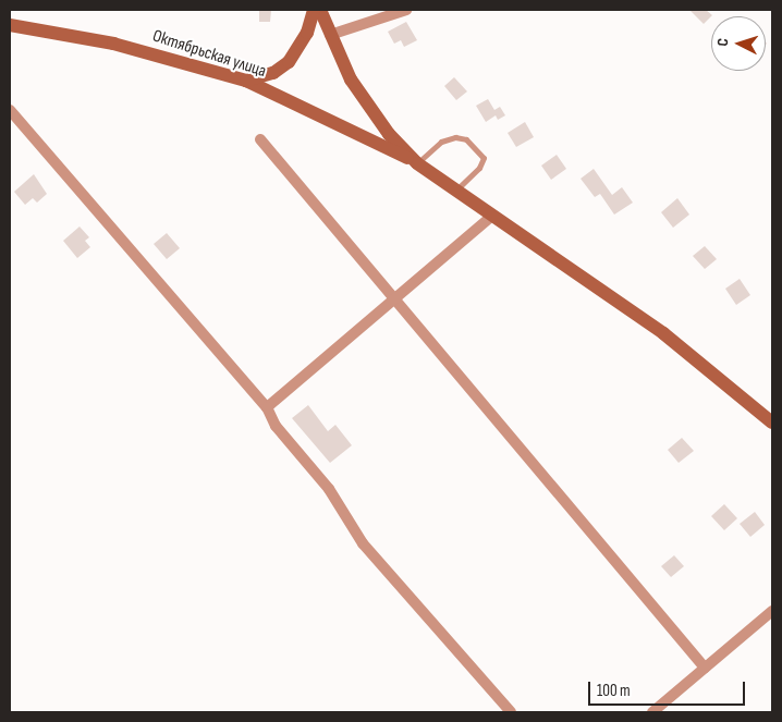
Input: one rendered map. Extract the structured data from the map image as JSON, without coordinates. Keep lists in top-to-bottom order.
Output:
{
  "streets": {
    "street": ["Октябрьская улица"]
  },
  "scale_bar": "100 m",
  "north": "left"
}
